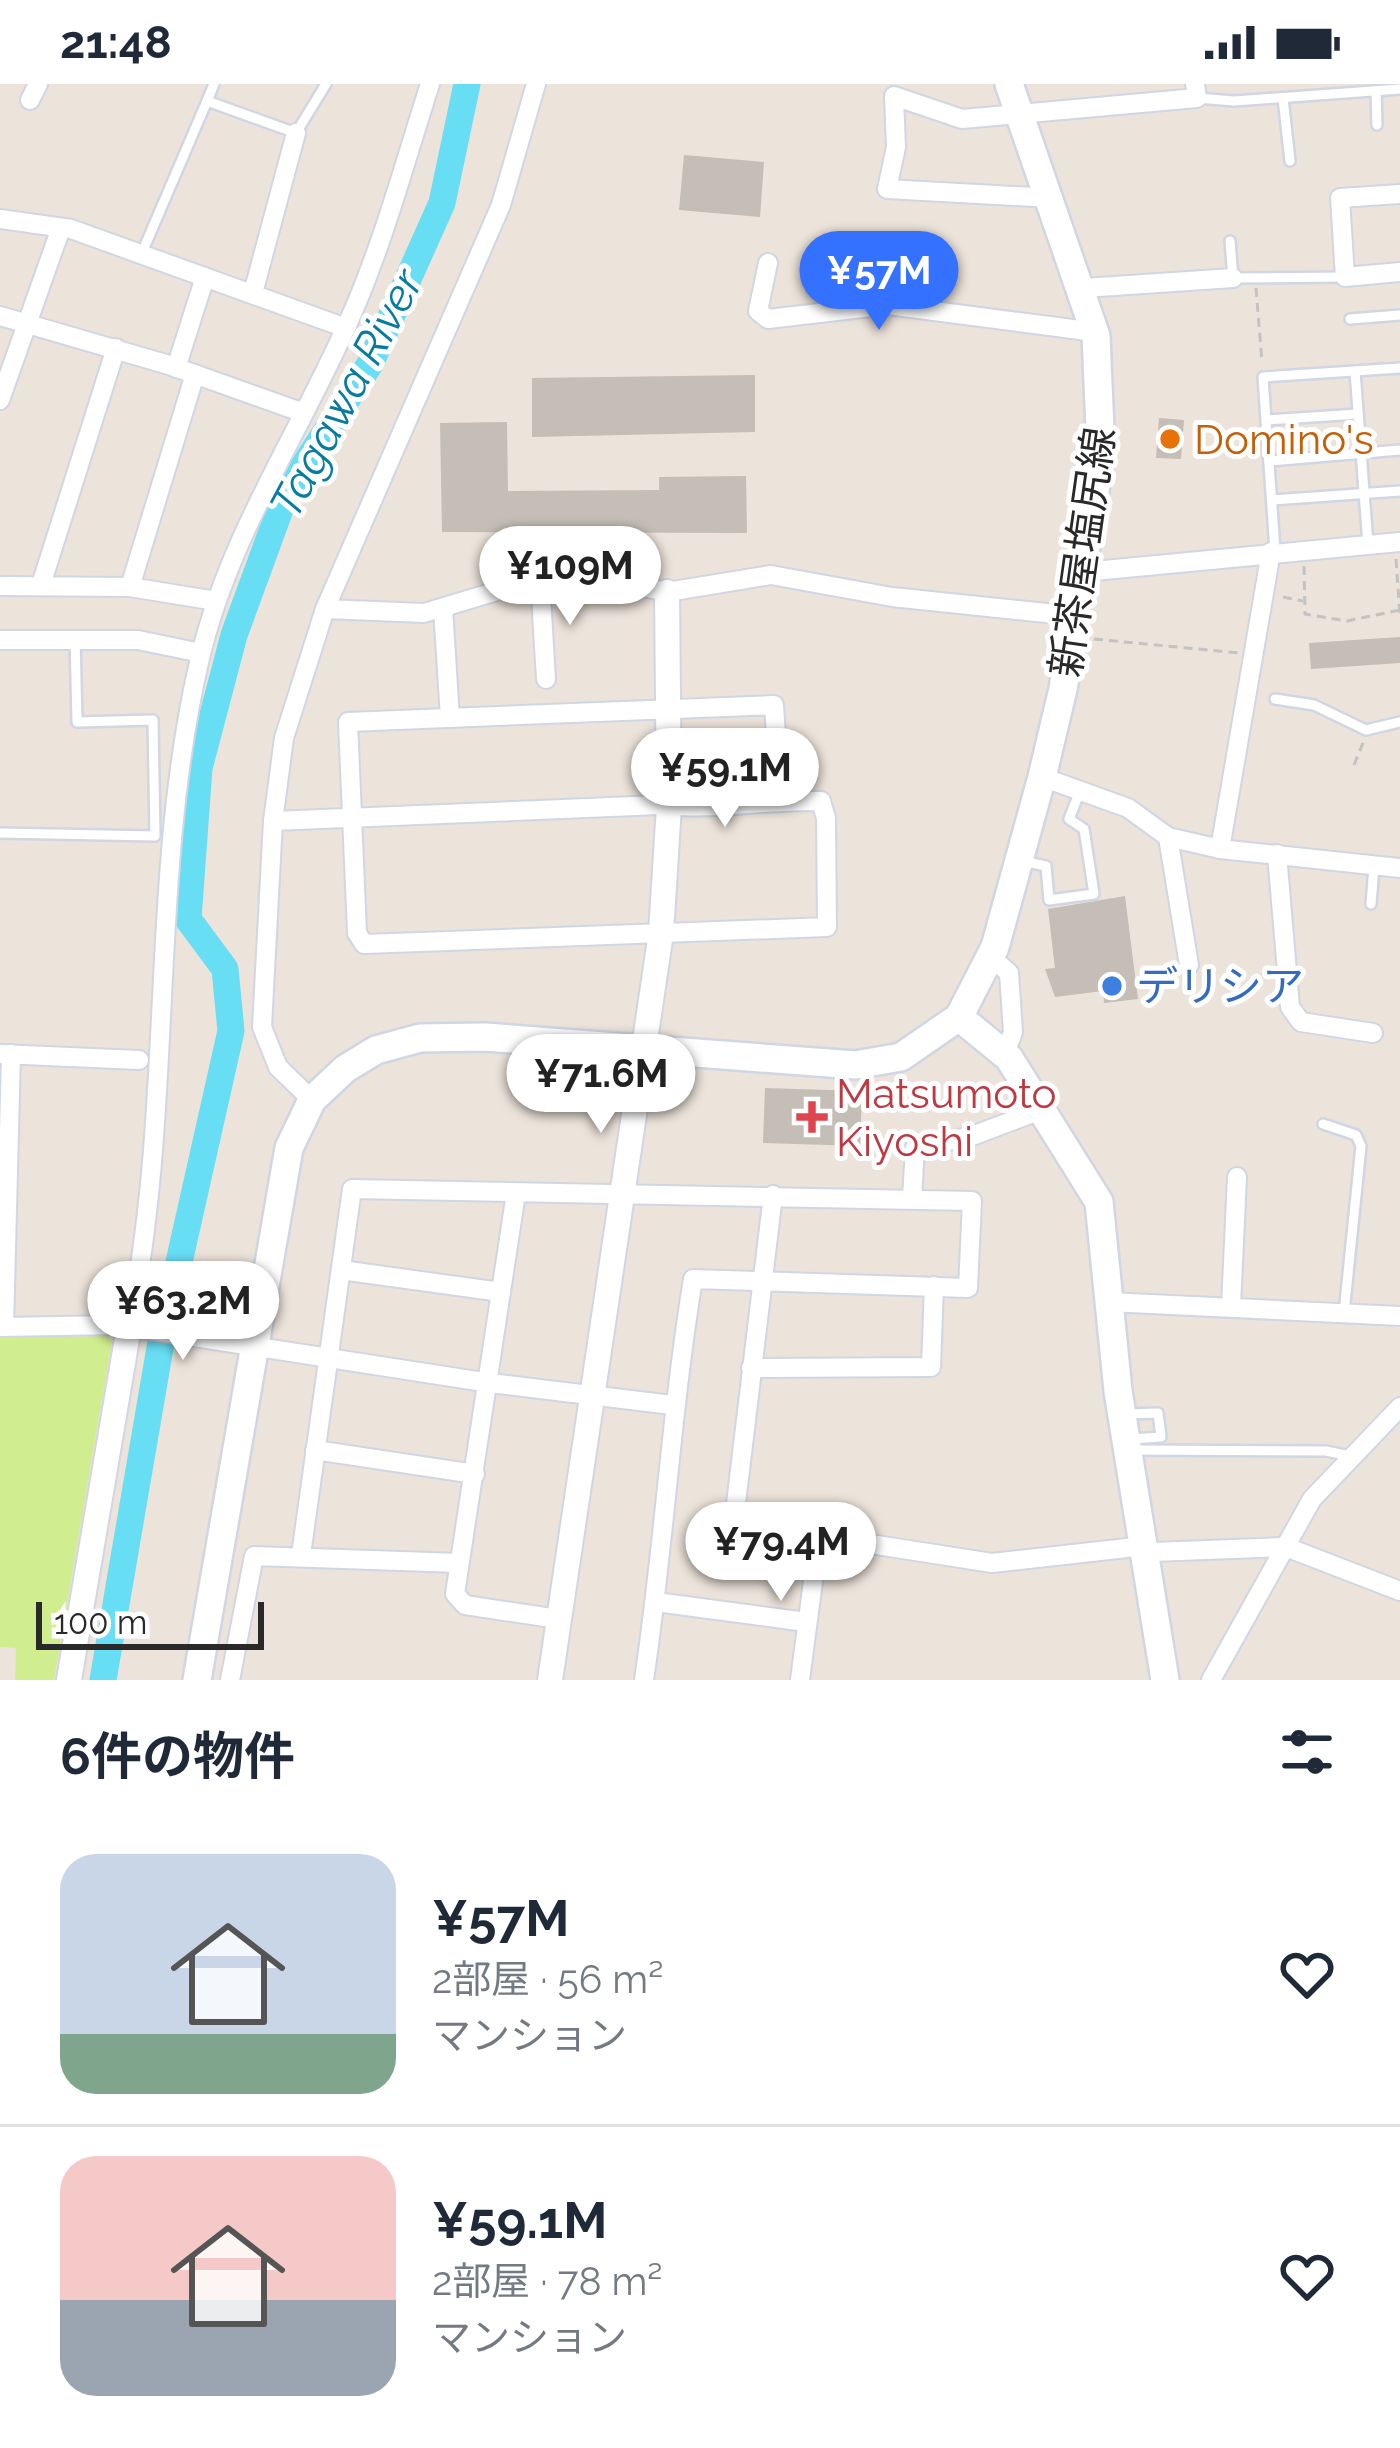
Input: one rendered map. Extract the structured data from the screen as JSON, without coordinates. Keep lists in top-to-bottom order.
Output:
{
  "streets": {
    "main road": ["新茶屋塩尻線"]
  },
  "water": ["Tagawa River"],
  "places": {
    "other": ["Domino's", "デリシア"],
    "health": ["Matsumoto Kiyoshi"]
  },
  "scale_bar": "100 m",
  "page": {
    "status": "21:48",
    "price": [
      "¥57M",
      "¥109M",
      "¥59.1M",
      "¥71.6M",
      "¥63.2M",
      "¥79.4M"
    ],
    "scale": "100 m",
    "heading": "6件の物件",
    "list": [
      {
        "name": "¥57M",
        "note": "2部屋 · 56 m² · マンション"
      },
      {
        "name": "¥59.1M",
        "note": "2部屋 · 78 m² · マンション"
      }
    ]
  }
}
